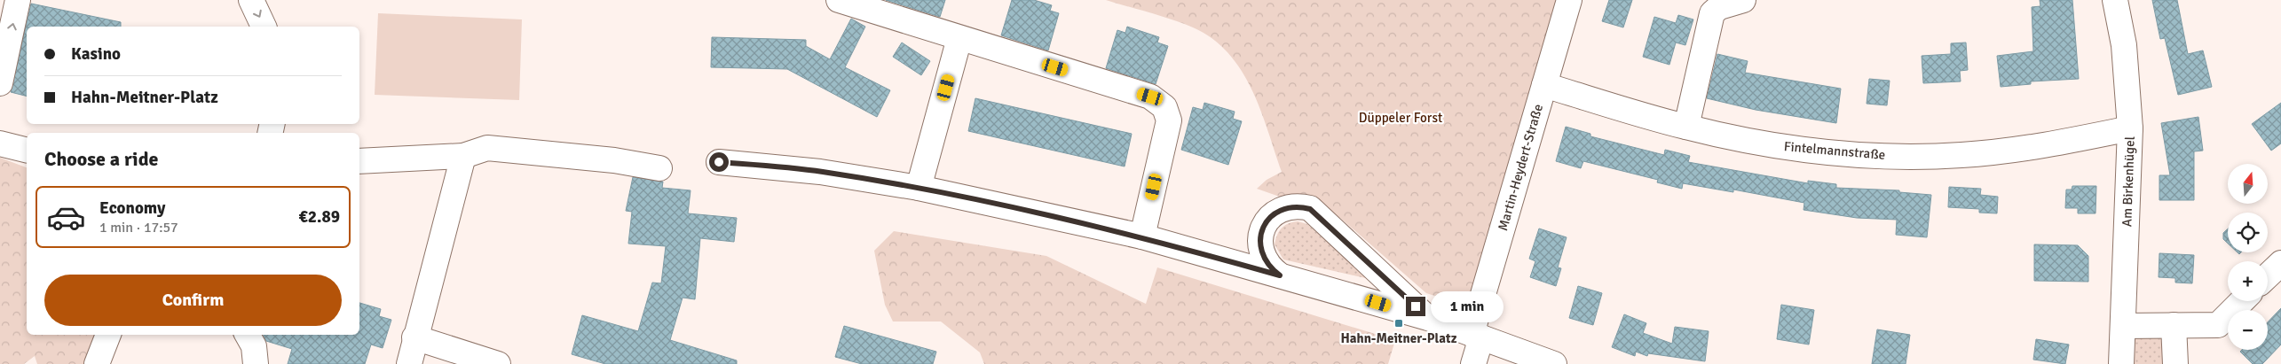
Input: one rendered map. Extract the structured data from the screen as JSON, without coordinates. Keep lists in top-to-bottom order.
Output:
{
  "streets": {
    "street": ["Fintelmannstraße", "Martin-Heydert-Straße", "Am Birkenhügel"]
  },
  "crossings": [
    ["Fintelmannstraße", "Martin-Heydert-Straße"],
    ["Fintelmannstraße", "Am Birkenhügel"]
  ],
  "parks": ["Düppeler Forst"],
  "places": {
    "transit": ["Hahn-Meitner-Platz"]
  },
  "north": "top",
  "page": {
    "banner": ["Kasino", "Hahn-Meitner-Platz"],
    "heading": "Choose a ride",
    "map_buttons": ["+", "−"],
    "list": [
      {
        "name": "Economy",
        "note": "1 min · 17:57",
        "value": "€2.89"
      }
    ],
    "buttons": "Confirm",
    "bubble": "1 min"
  }
}
